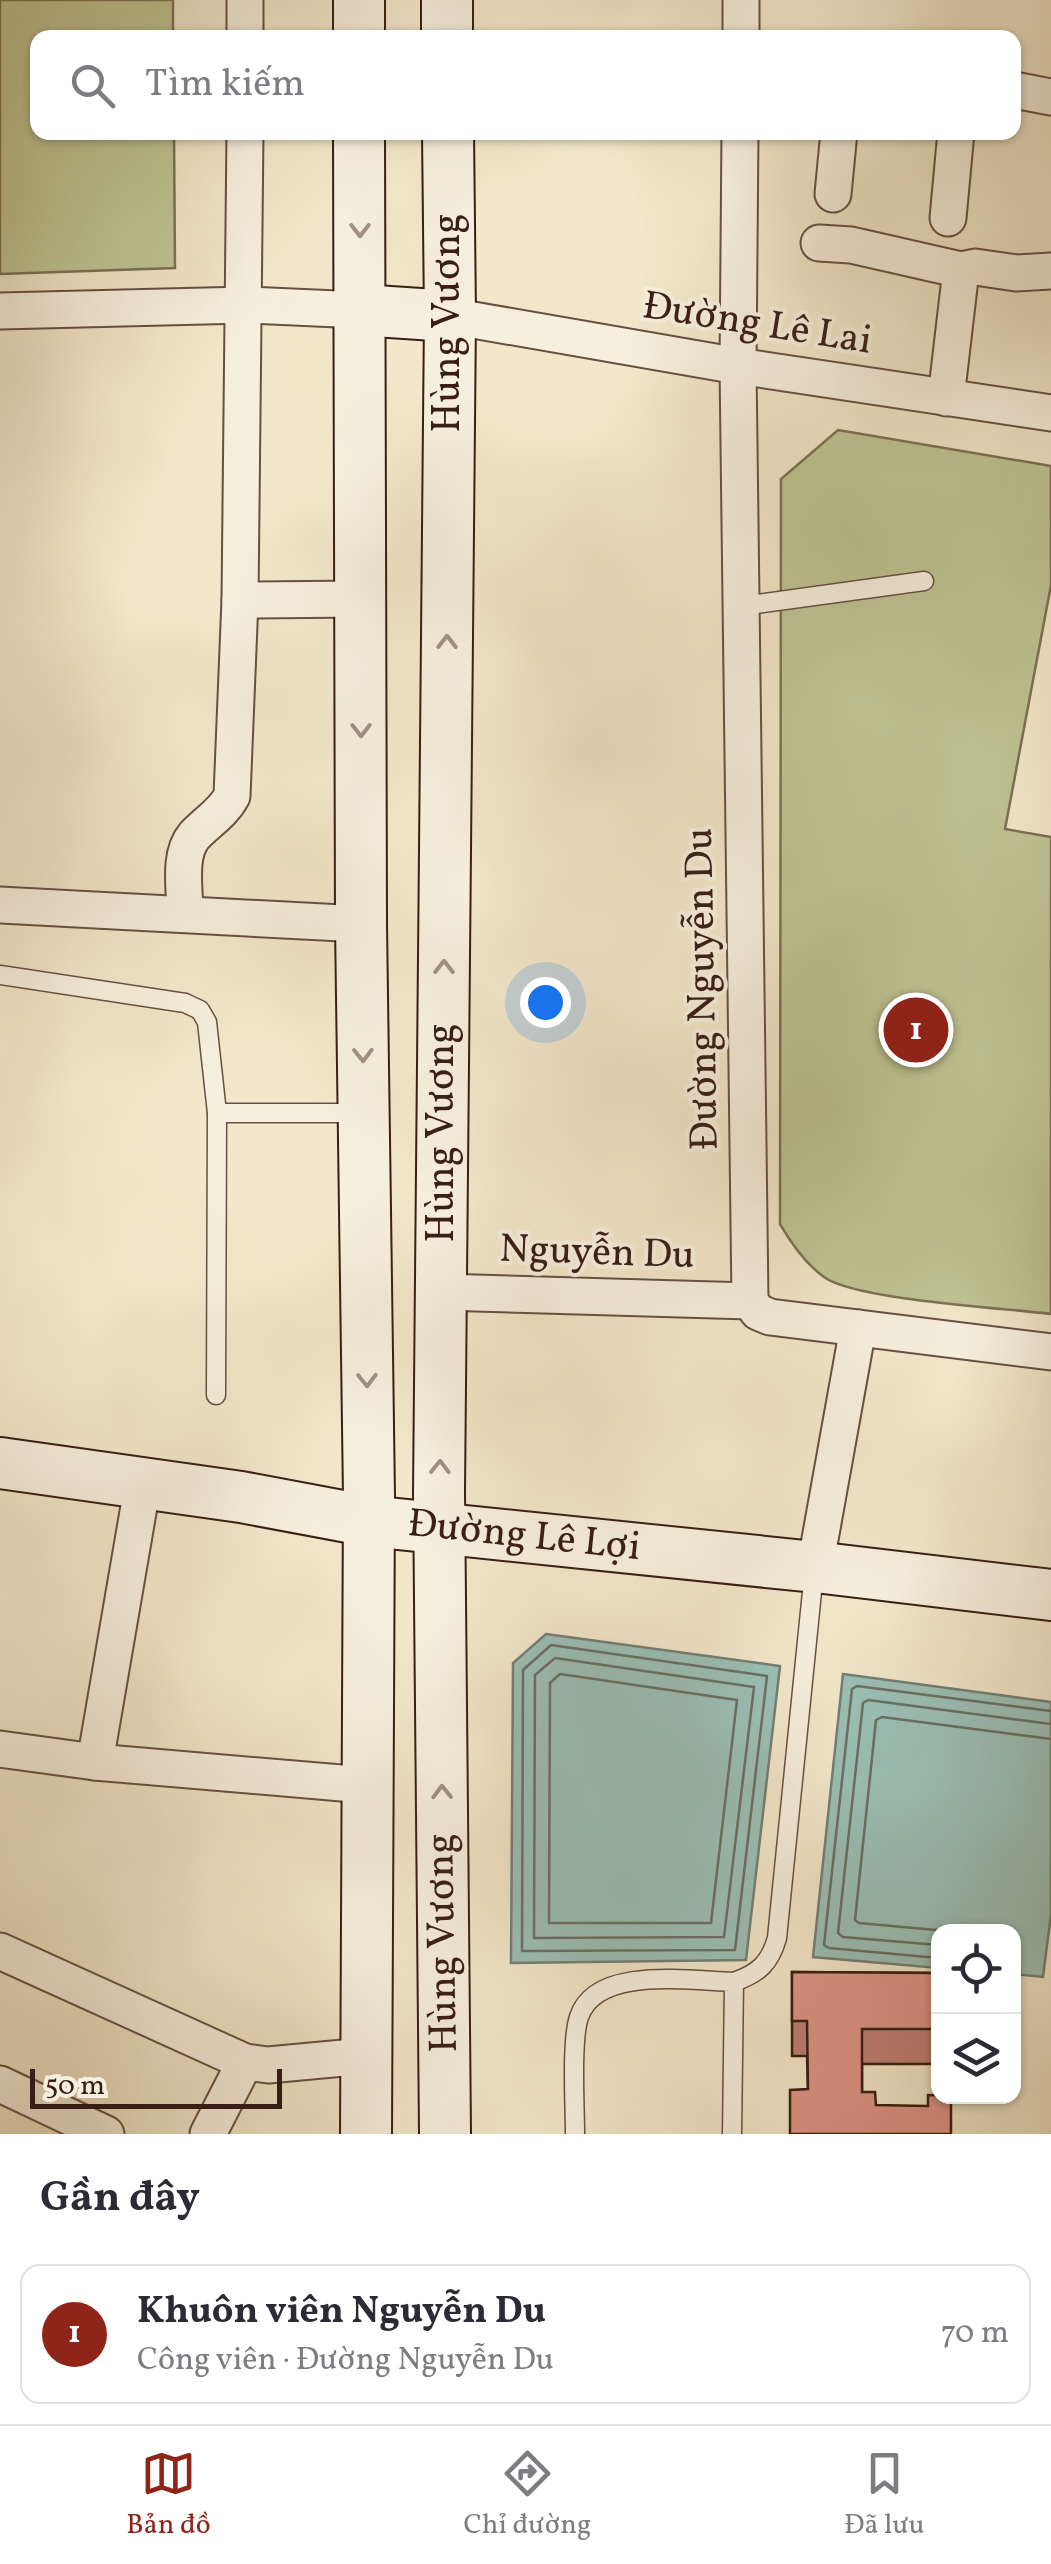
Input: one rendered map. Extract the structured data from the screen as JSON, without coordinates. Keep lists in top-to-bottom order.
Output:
{
  "streets": {
    "main road": ["Hùng Vương", "Đường Lê Lợi"],
    "street": ["Đường Lê Lai", "Đường Nguyễn Du", "Nguyễn Du"]
  },
  "crossings": [
    ["Hùng Vương", "Đường Lê Lai"],
    ["Hùng Vương", "Nguyễn Du"],
    ["Hùng Vương", "Đường Lê Lợi"],
    ["Đường Lê Lai", "Đường Nguyễn Du"],
    ["Đường Nguyễn Du", "Nguyễn Du"]
  ],
  "scale_bar": "50 m",
  "page": {
    "search": "Tìm kiếm",
    "pins": "1",
    "scale": "50 m",
    "heading": "Gần đây",
    "list": [
      {
        "mark": "1",
        "name": "Khuôn viên Nguyễn Du",
        "note": "Công viên · Đường Nguyễn Du",
        "value": "70 m"
      }
    ],
    "nav": ["Bản đồ", "Chỉ đường", "Đã lưu"]
  }
}
